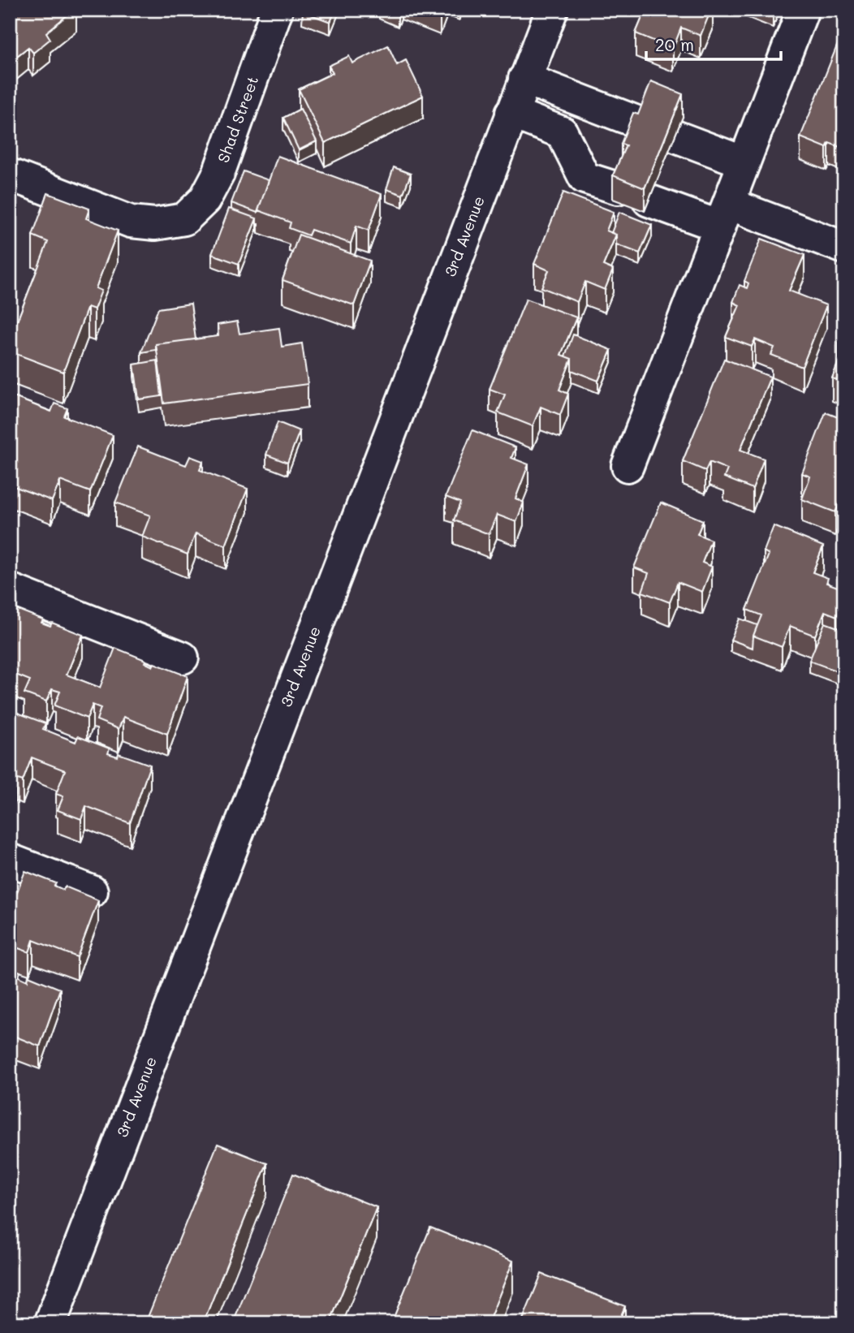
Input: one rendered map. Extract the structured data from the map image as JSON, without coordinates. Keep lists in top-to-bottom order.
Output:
{
  "streets": {
    "street": ["Shad Street", "3rd Avenue"]
  },
  "scale_bar": "20 m"
}
